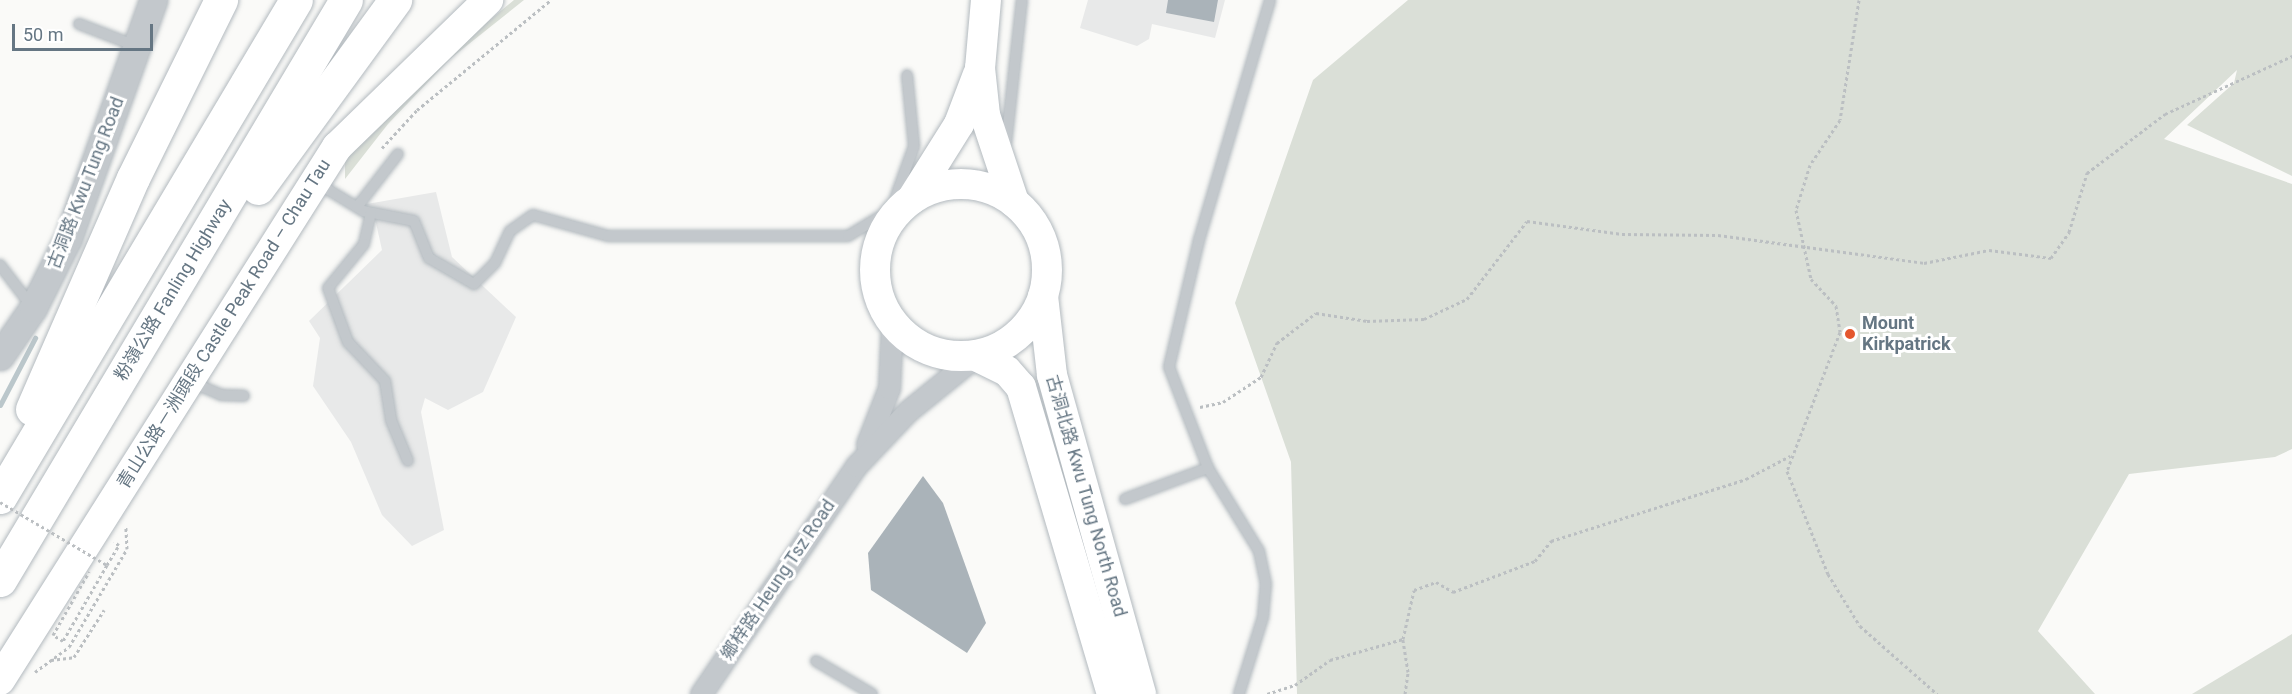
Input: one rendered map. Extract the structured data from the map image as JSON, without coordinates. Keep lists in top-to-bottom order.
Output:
{
  "streets": {
    "highway": ["粉嶺公路 Fanling Highway"],
    "main road": ["青山公路－洲頭段 Castle Peak Road – Chau Tau", "古洞北路 Kwu Tung North Road"],
    "street": ["古洞路 Kwu Tung Road", "鄉梓路 Heung Tsz Road"]
  },
  "crossings": [
    ["古洞北路 Kwu Tung North Road", "鄉梓路 Heung Tsz Road"]
  ],
  "places": ["Mount Kirkpatrick"],
  "scale_bar": "50 m"
}
